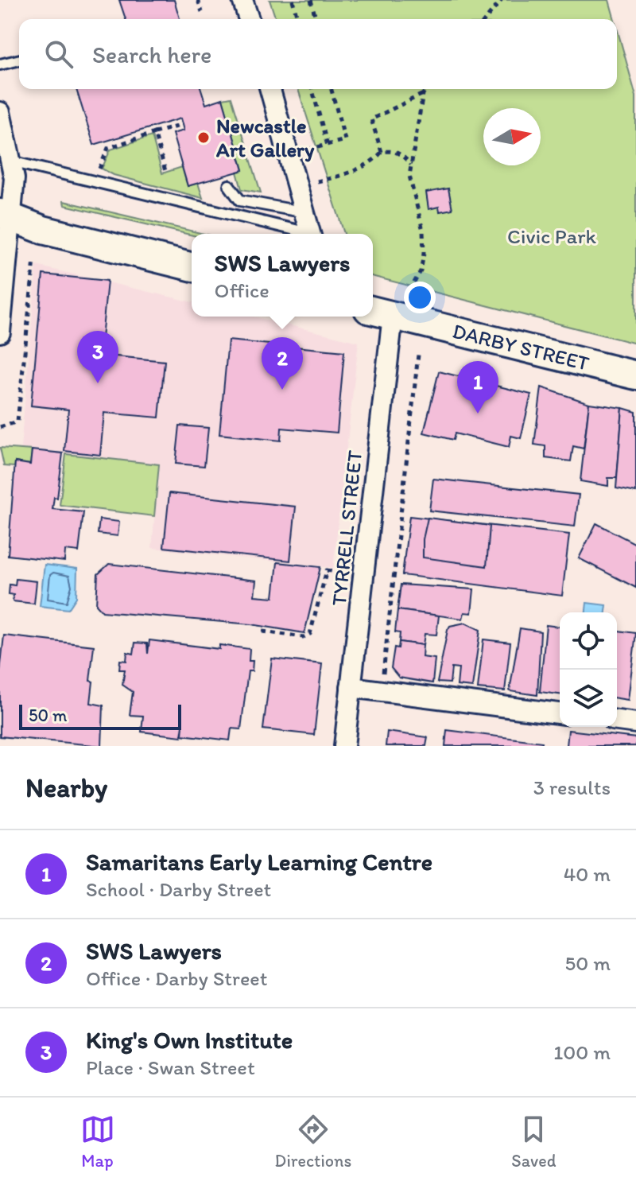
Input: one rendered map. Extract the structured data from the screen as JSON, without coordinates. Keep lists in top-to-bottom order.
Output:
{
  "streets": {
    "main road": ["DARBY STREET"],
    "street": ["TYRRELL STREET"]
  },
  "crossings": [
    ["DARBY STREET", "TYRRELL STREET"]
  ],
  "parks": ["Civic Park"],
  "places": ["Newcastle Art Gallery"],
  "scale_bar": "50 m",
  "north": "right",
  "page": {
    "search": "Search here",
    "popup": ["SWS Lawyers", "Office"],
    "pins": ["3", "2", "1"],
    "scale": "50 m",
    "heading": ["Nearby", "3 results"],
    "list": [
      {
        "mark": "1",
        "name": "Samaritans Early Learning Centre",
        "note": "School · Darby Street",
        "value": "40 m"
      },
      {
        "mark": "2",
        "name": "SWS Lawyers",
        "note": "Office · Darby Street",
        "value": "50 m"
      },
      {
        "mark": "3",
        "name": "King's Own Institute",
        "note": "Place · Swan Street",
        "value": "100 m"
      }
    ],
    "nav": ["Map", "Directions", "Saved"]
  }
}
